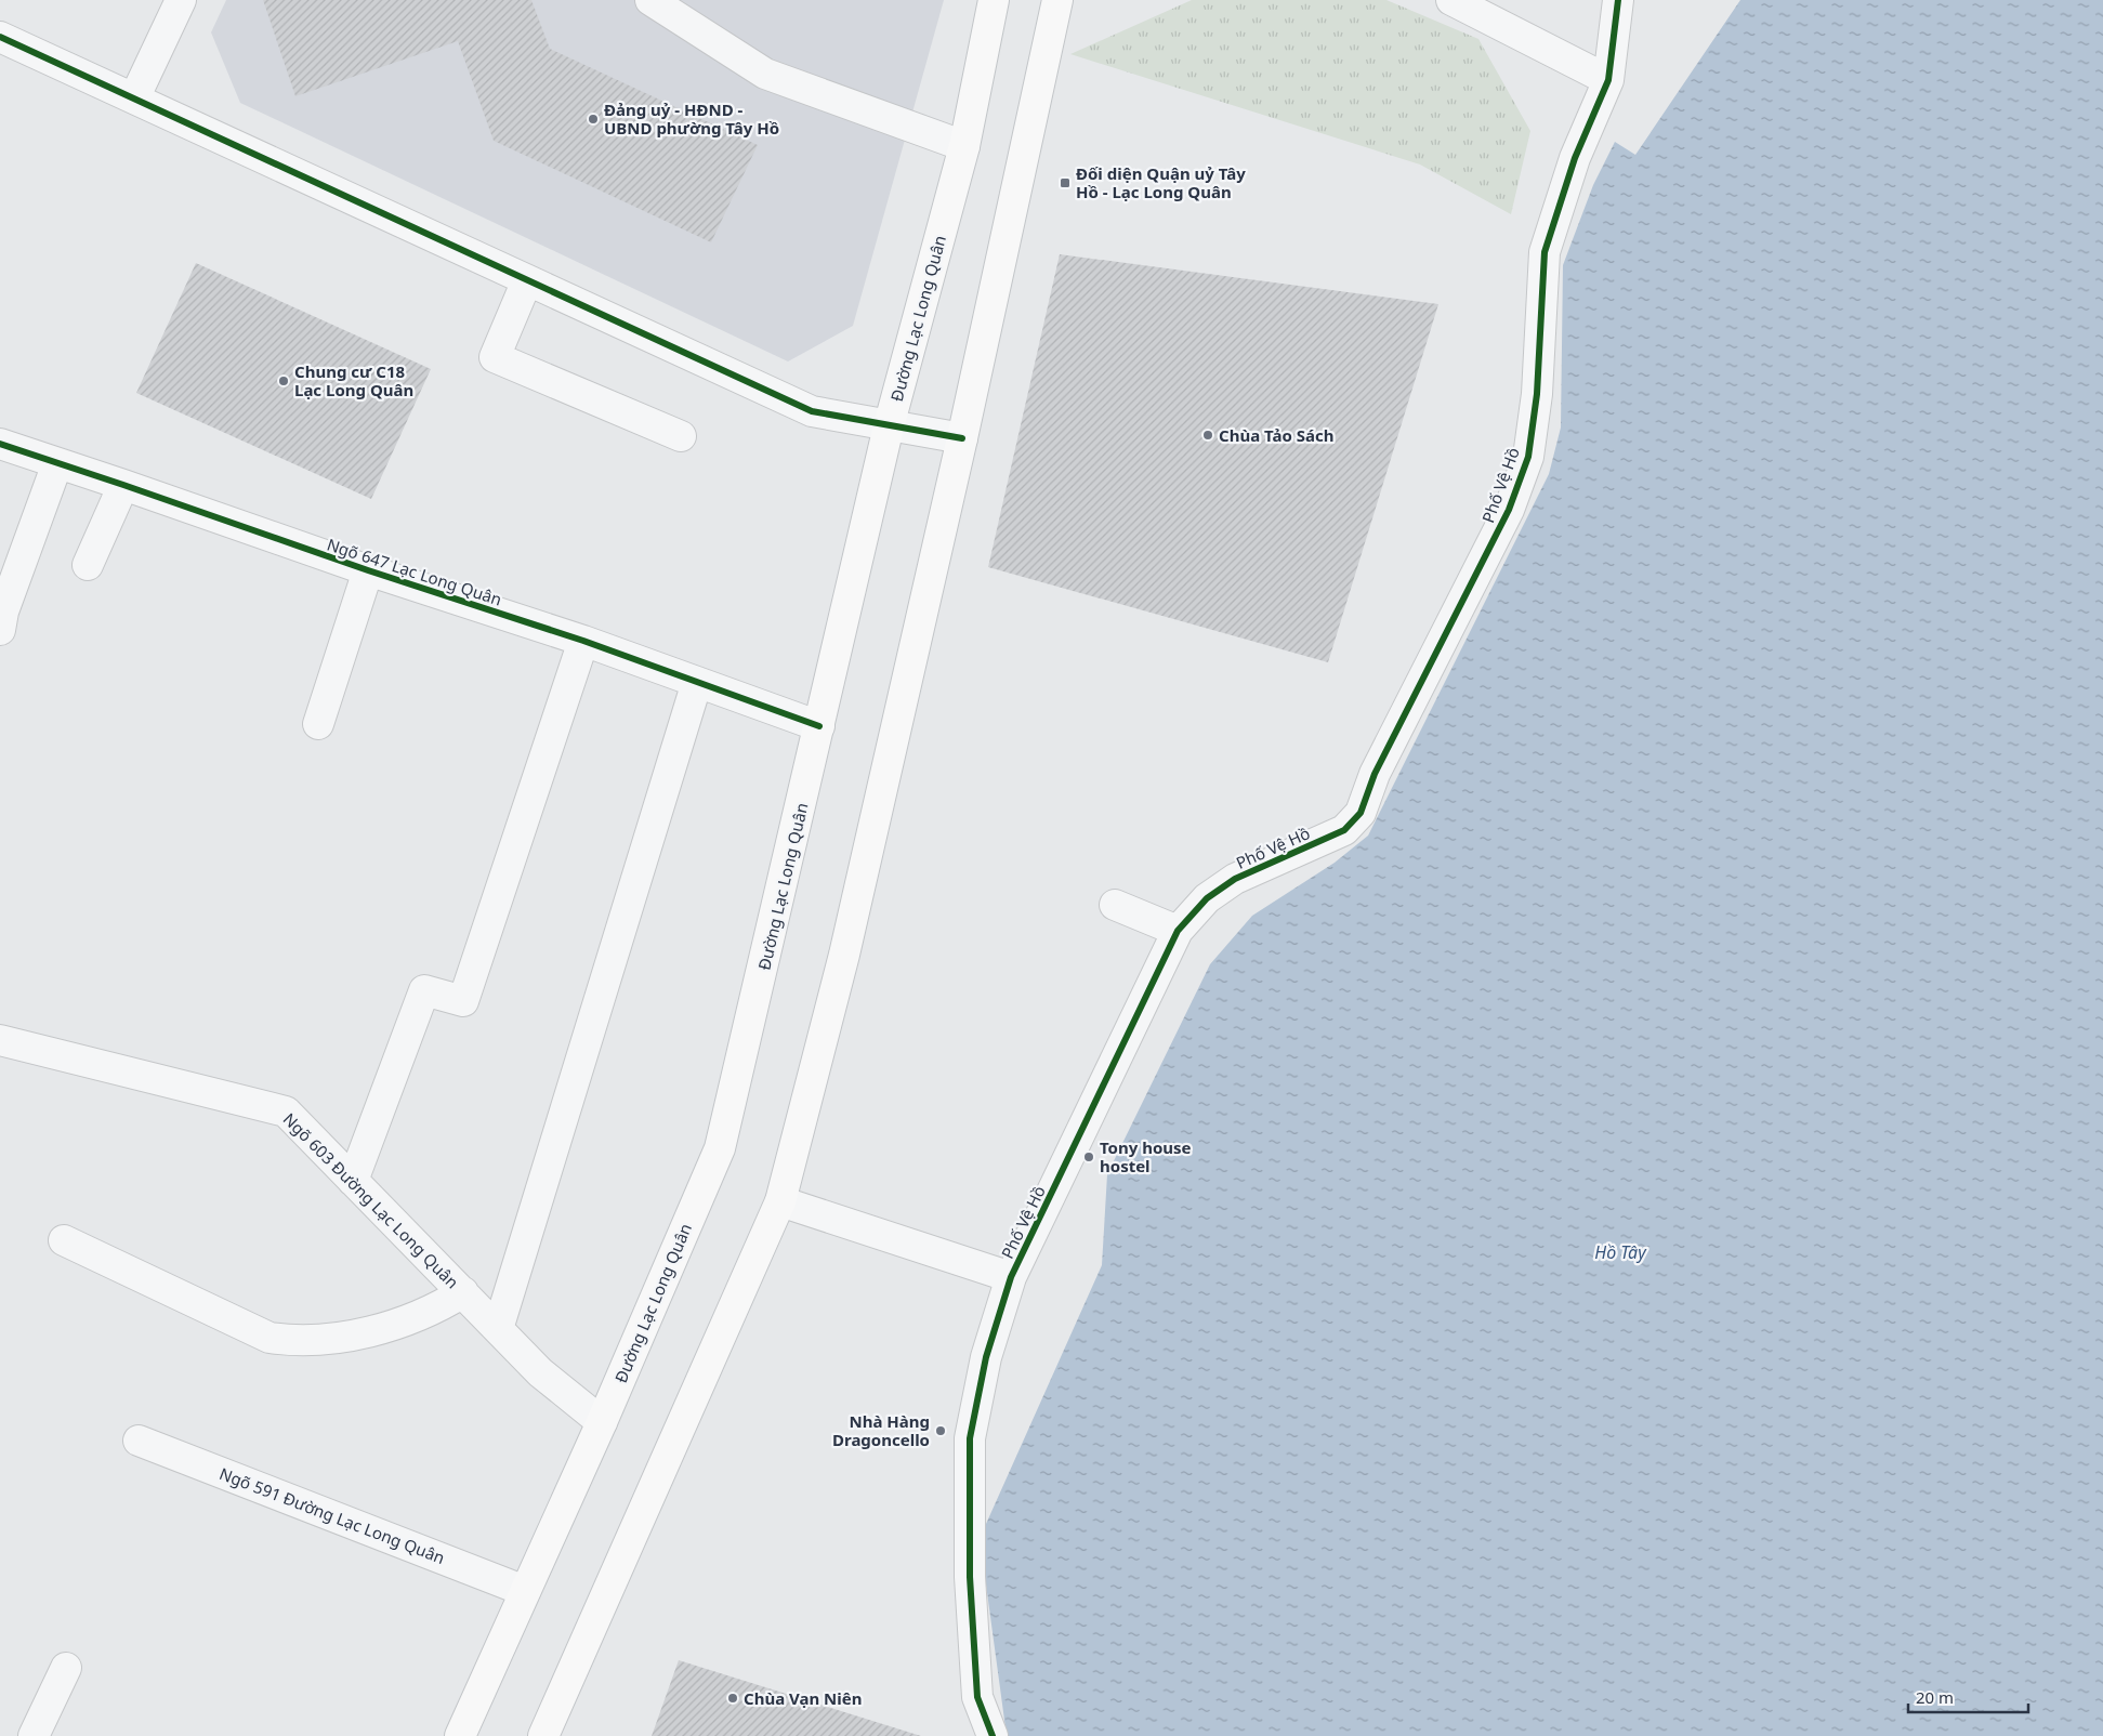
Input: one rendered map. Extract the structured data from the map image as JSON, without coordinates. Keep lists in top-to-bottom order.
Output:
{
  "streets": {
    "main road": ["Đường Lạc Long Quân"],
    "street": [
      "Phố Vệ Hồ",
      "Ngõ 647 Lạc Long Quân",
      "Ngõ 603 Đường Lạc Long Quân",
      "Ngõ 591 Đường Lạc Long Quân"
    ]
  },
  "crossings": [
    ["Đường Lạc Long Quân", "Ngõ 647 Lạc Long Quân"],
    ["Đường Lạc Long Quân", "Ngõ 603 Đường Lạc Long Quân"],
    ["Đường Lạc Long Quân", "Ngõ 591 Đường Lạc Long Quân"]
  ],
  "water": ["Hồ Tây"],
  "places": {
    "other": [
      "Đảng uỷ - HĐND - UBND phường Tây Hồ",
      "Chung cư C18 Lạc Long Quân",
      "Chùa Tảo Sách",
      "Tony house hostel",
      "Nhà Hàng Dragoncello",
      "Chùa Vạn Niên"
    ],
    "transit": ["Đối diện Quận uỷ Tây Hồ - Lạc Long Quân"]
  },
  "scale_bar": "20 m"
}
